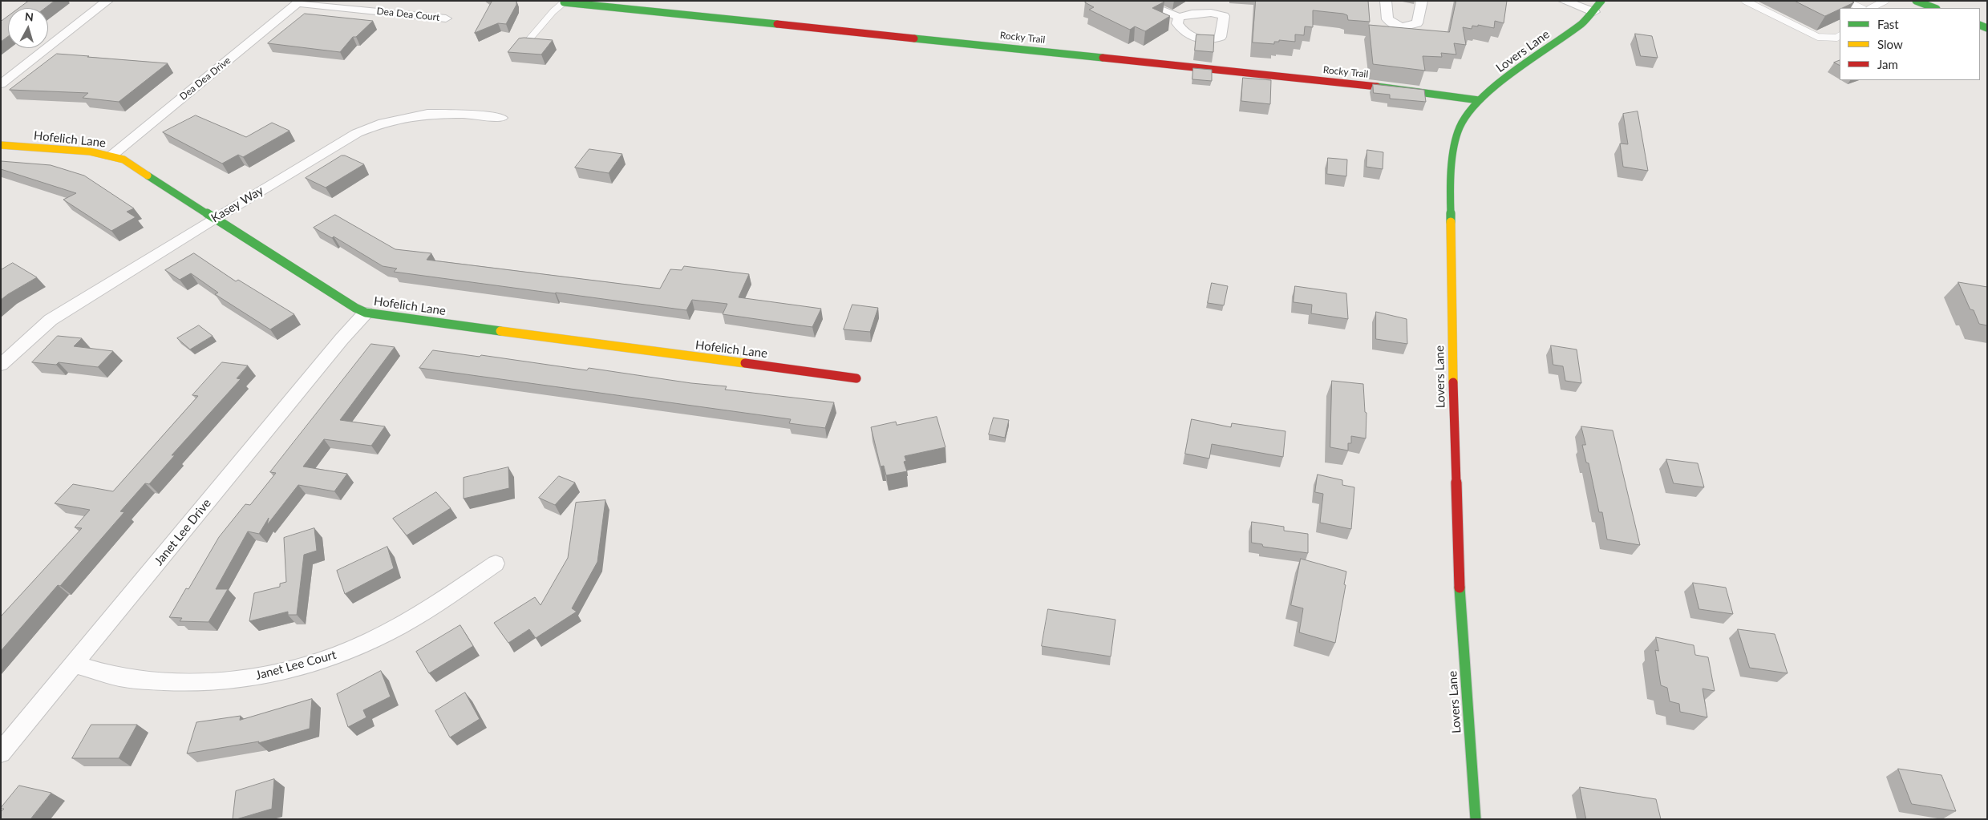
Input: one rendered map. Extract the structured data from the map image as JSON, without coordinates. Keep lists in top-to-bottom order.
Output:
{
  "streets": {
    "street": [
      "Dea Dea Court",
      "Rocky Trail",
      "Lovers Lane",
      "Dea Dea Drive",
      "Hofelich Lane",
      "Kasey Way",
      "Janet Lee Drive",
      "Janet Lee Court"
    ]
  },
  "crossings": [
    ["Dea Dea Court", "Dea Dea Drive"],
    ["Rocky Trail", "Lovers Lane"],
    ["Dea Dea Drive", "Hofelich Lane"],
    ["Hofelich Lane", "Kasey Way"],
    ["Hofelich Lane", "Janet Lee Drive"],
    ["Janet Lee Drive", "Janet Lee Court"]
  ],
  "legend": ["Fast", "Slow", "Jam"],
  "north": "top"
}
